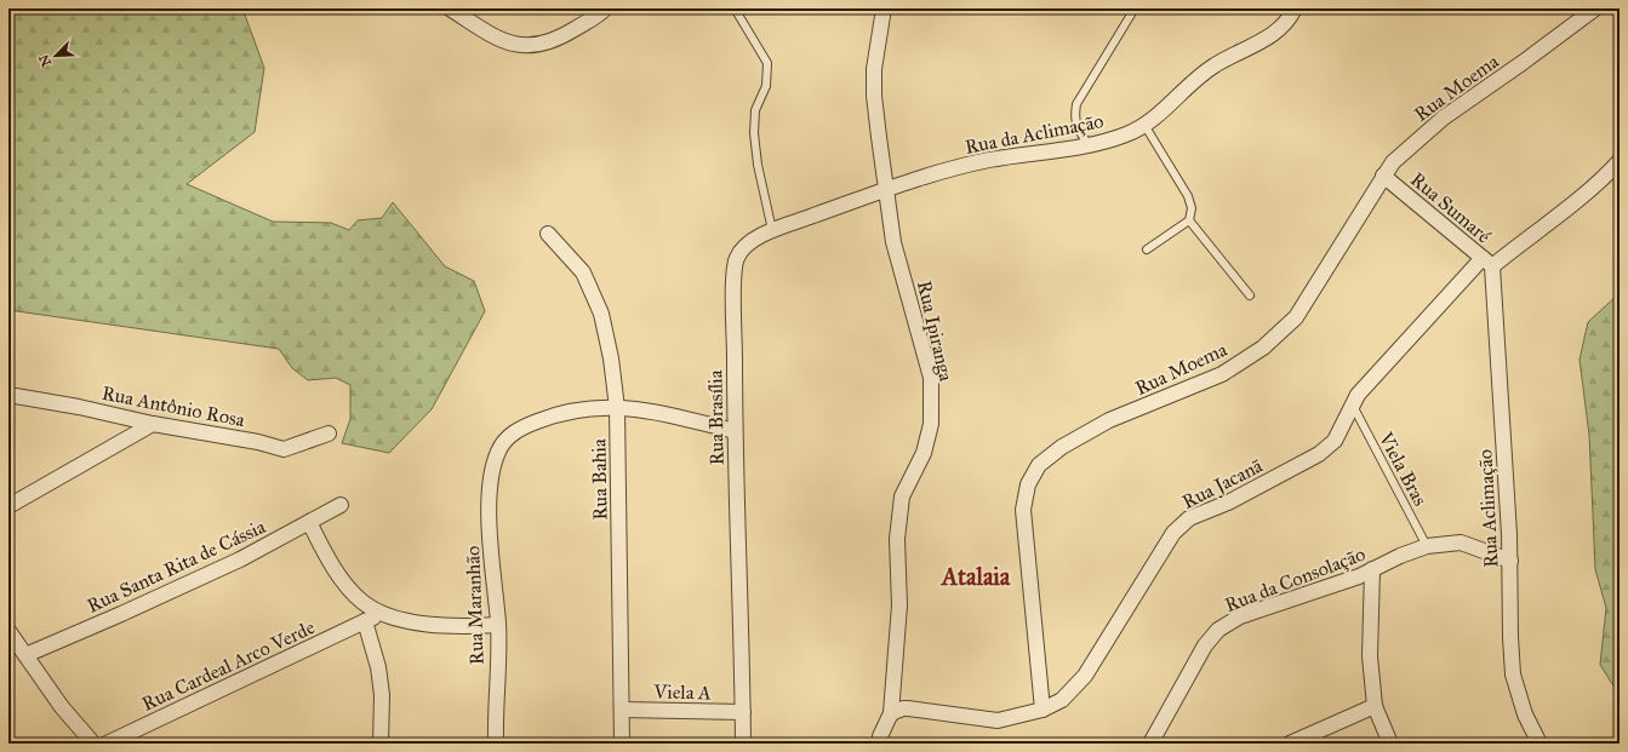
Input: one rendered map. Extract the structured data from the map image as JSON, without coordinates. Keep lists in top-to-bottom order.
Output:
{
  "streets": {
    "street": [
      "Rua Moema",
      "Rua da Aclimação",
      "Rua Sumaré",
      "Rua Ipiranga",
      "Rua Antônio Rosa",
      "Rua Brasília",
      "Rua Bahia",
      "Rua Jacanã",
      "Rua Aclimação",
      "Rua Santa Rita de Cássia",
      "Rua da Consolação",
      "Rua Maranhão",
      "Rua Cardeal Arco Verde",
      "Viela A"
    ],
    "lane": ["Viela Bras"]
  },
  "crossings": [
    ["Rua Moema", "Rua Sumaré"],
    ["Rua Moema", "Rua Jacanã"],
    ["Rua da Aclimação", "Rua Ipiranga"],
    ["Rua da Aclimação", "Rua Brasília"],
    ["Rua Sumaré", "Rua Jacanã"],
    ["Rua Sumaré", "Rua Aclimação"],
    ["Rua Ipiranga", "Rua Brasília"],
    ["Rua Ipiranga", "Rua Jacanã"],
    ["Rua Brasília", "Viela A"],
    ["Viela Bras", "Rua Jacanã"],
    ["Viela Bras", "Rua da Consolação"],
    ["Rua Bahia", "Rua Maranhão"],
    ["Rua Bahia", "Viela A"],
    ["Rua Jacanã", "Rua Aclimação"],
    ["Rua Aclimação", "Rua da Consolação"]
  ],
  "districts": ["Atalaia"],
  "north": "bottom left"
}
